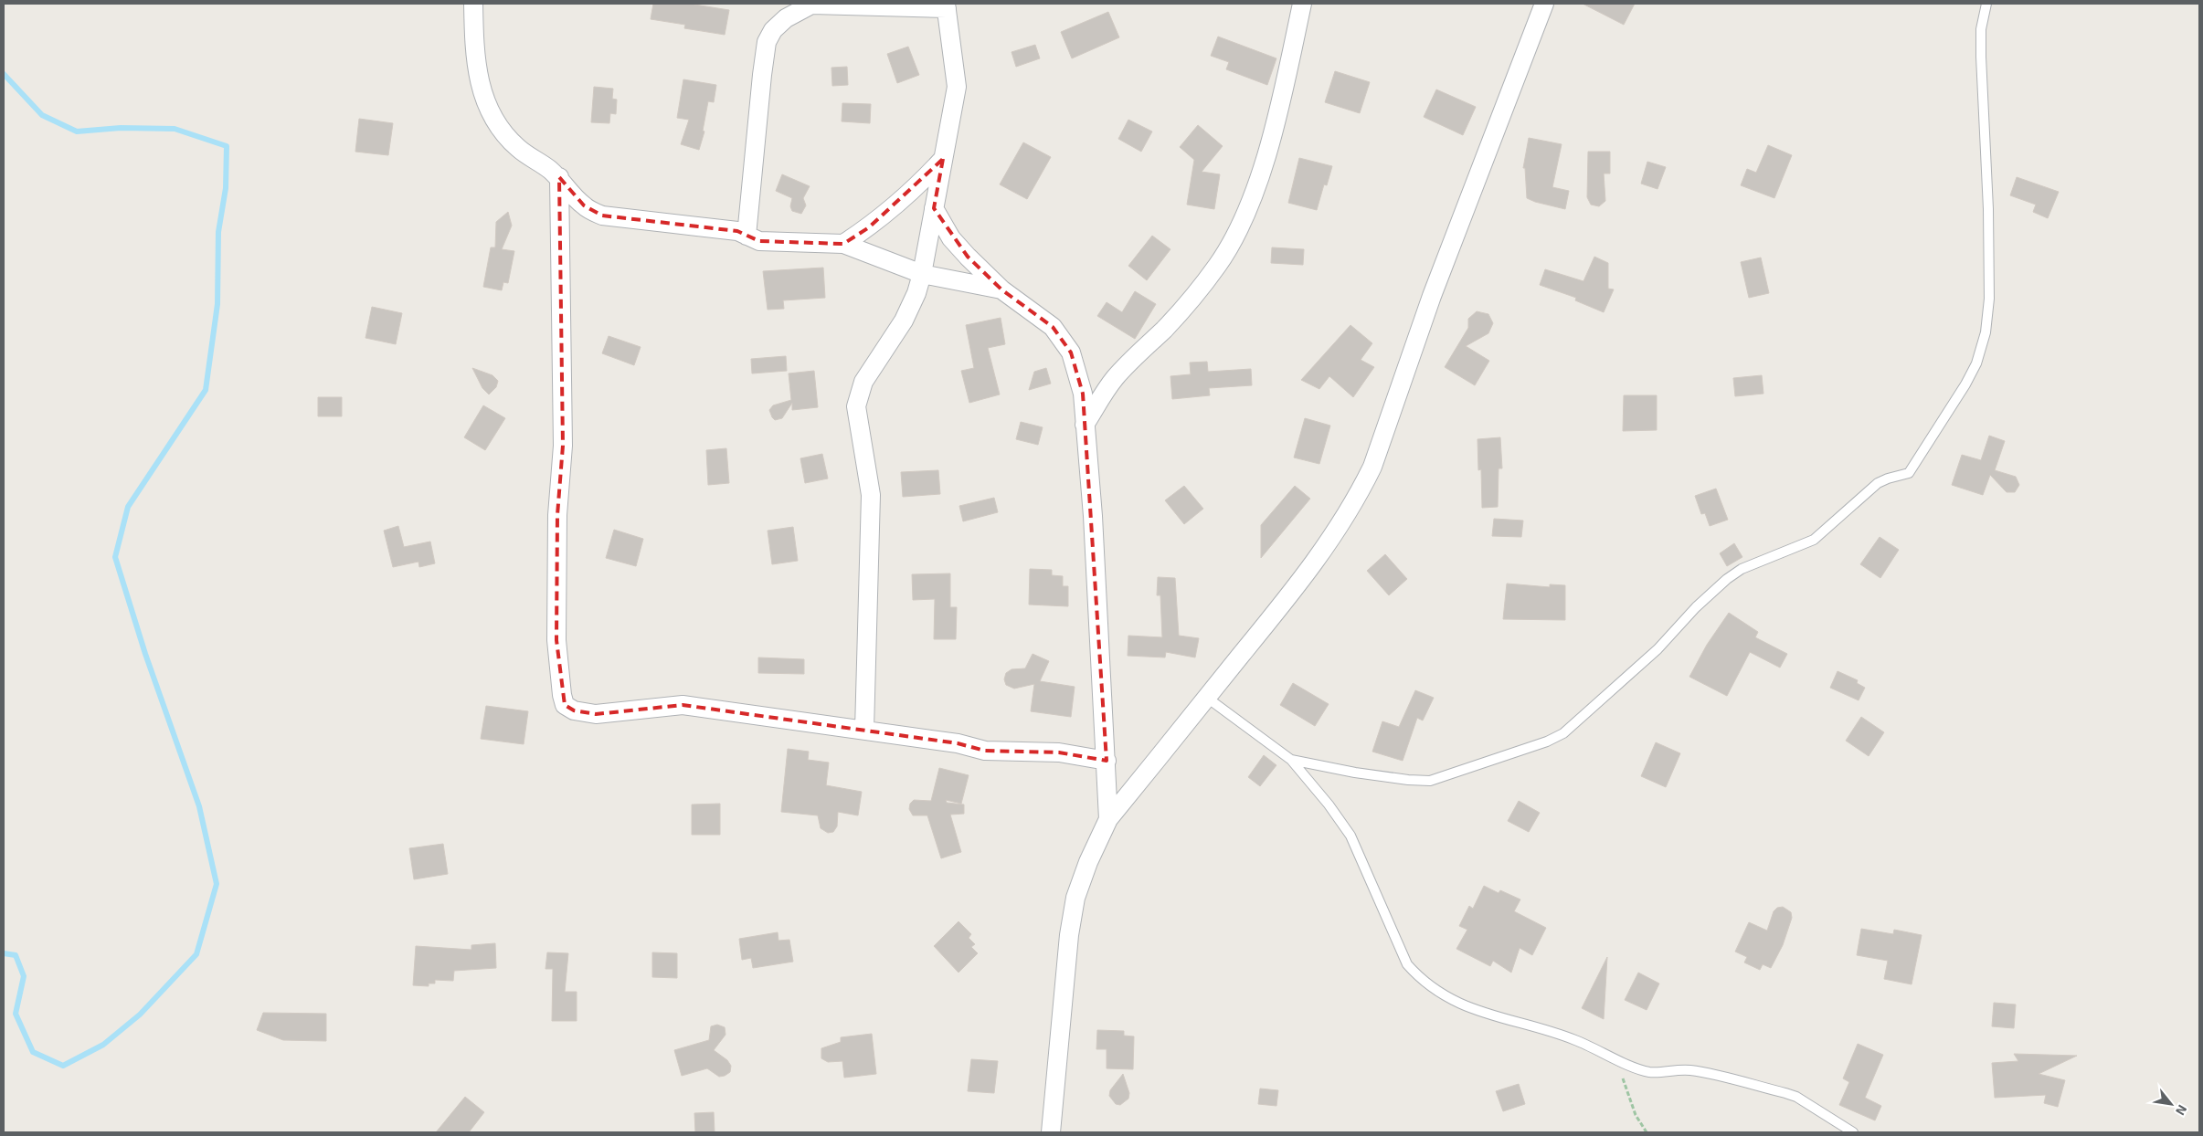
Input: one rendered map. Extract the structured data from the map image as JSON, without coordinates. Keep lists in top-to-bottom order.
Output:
{
  "north": "bottom right"
}
